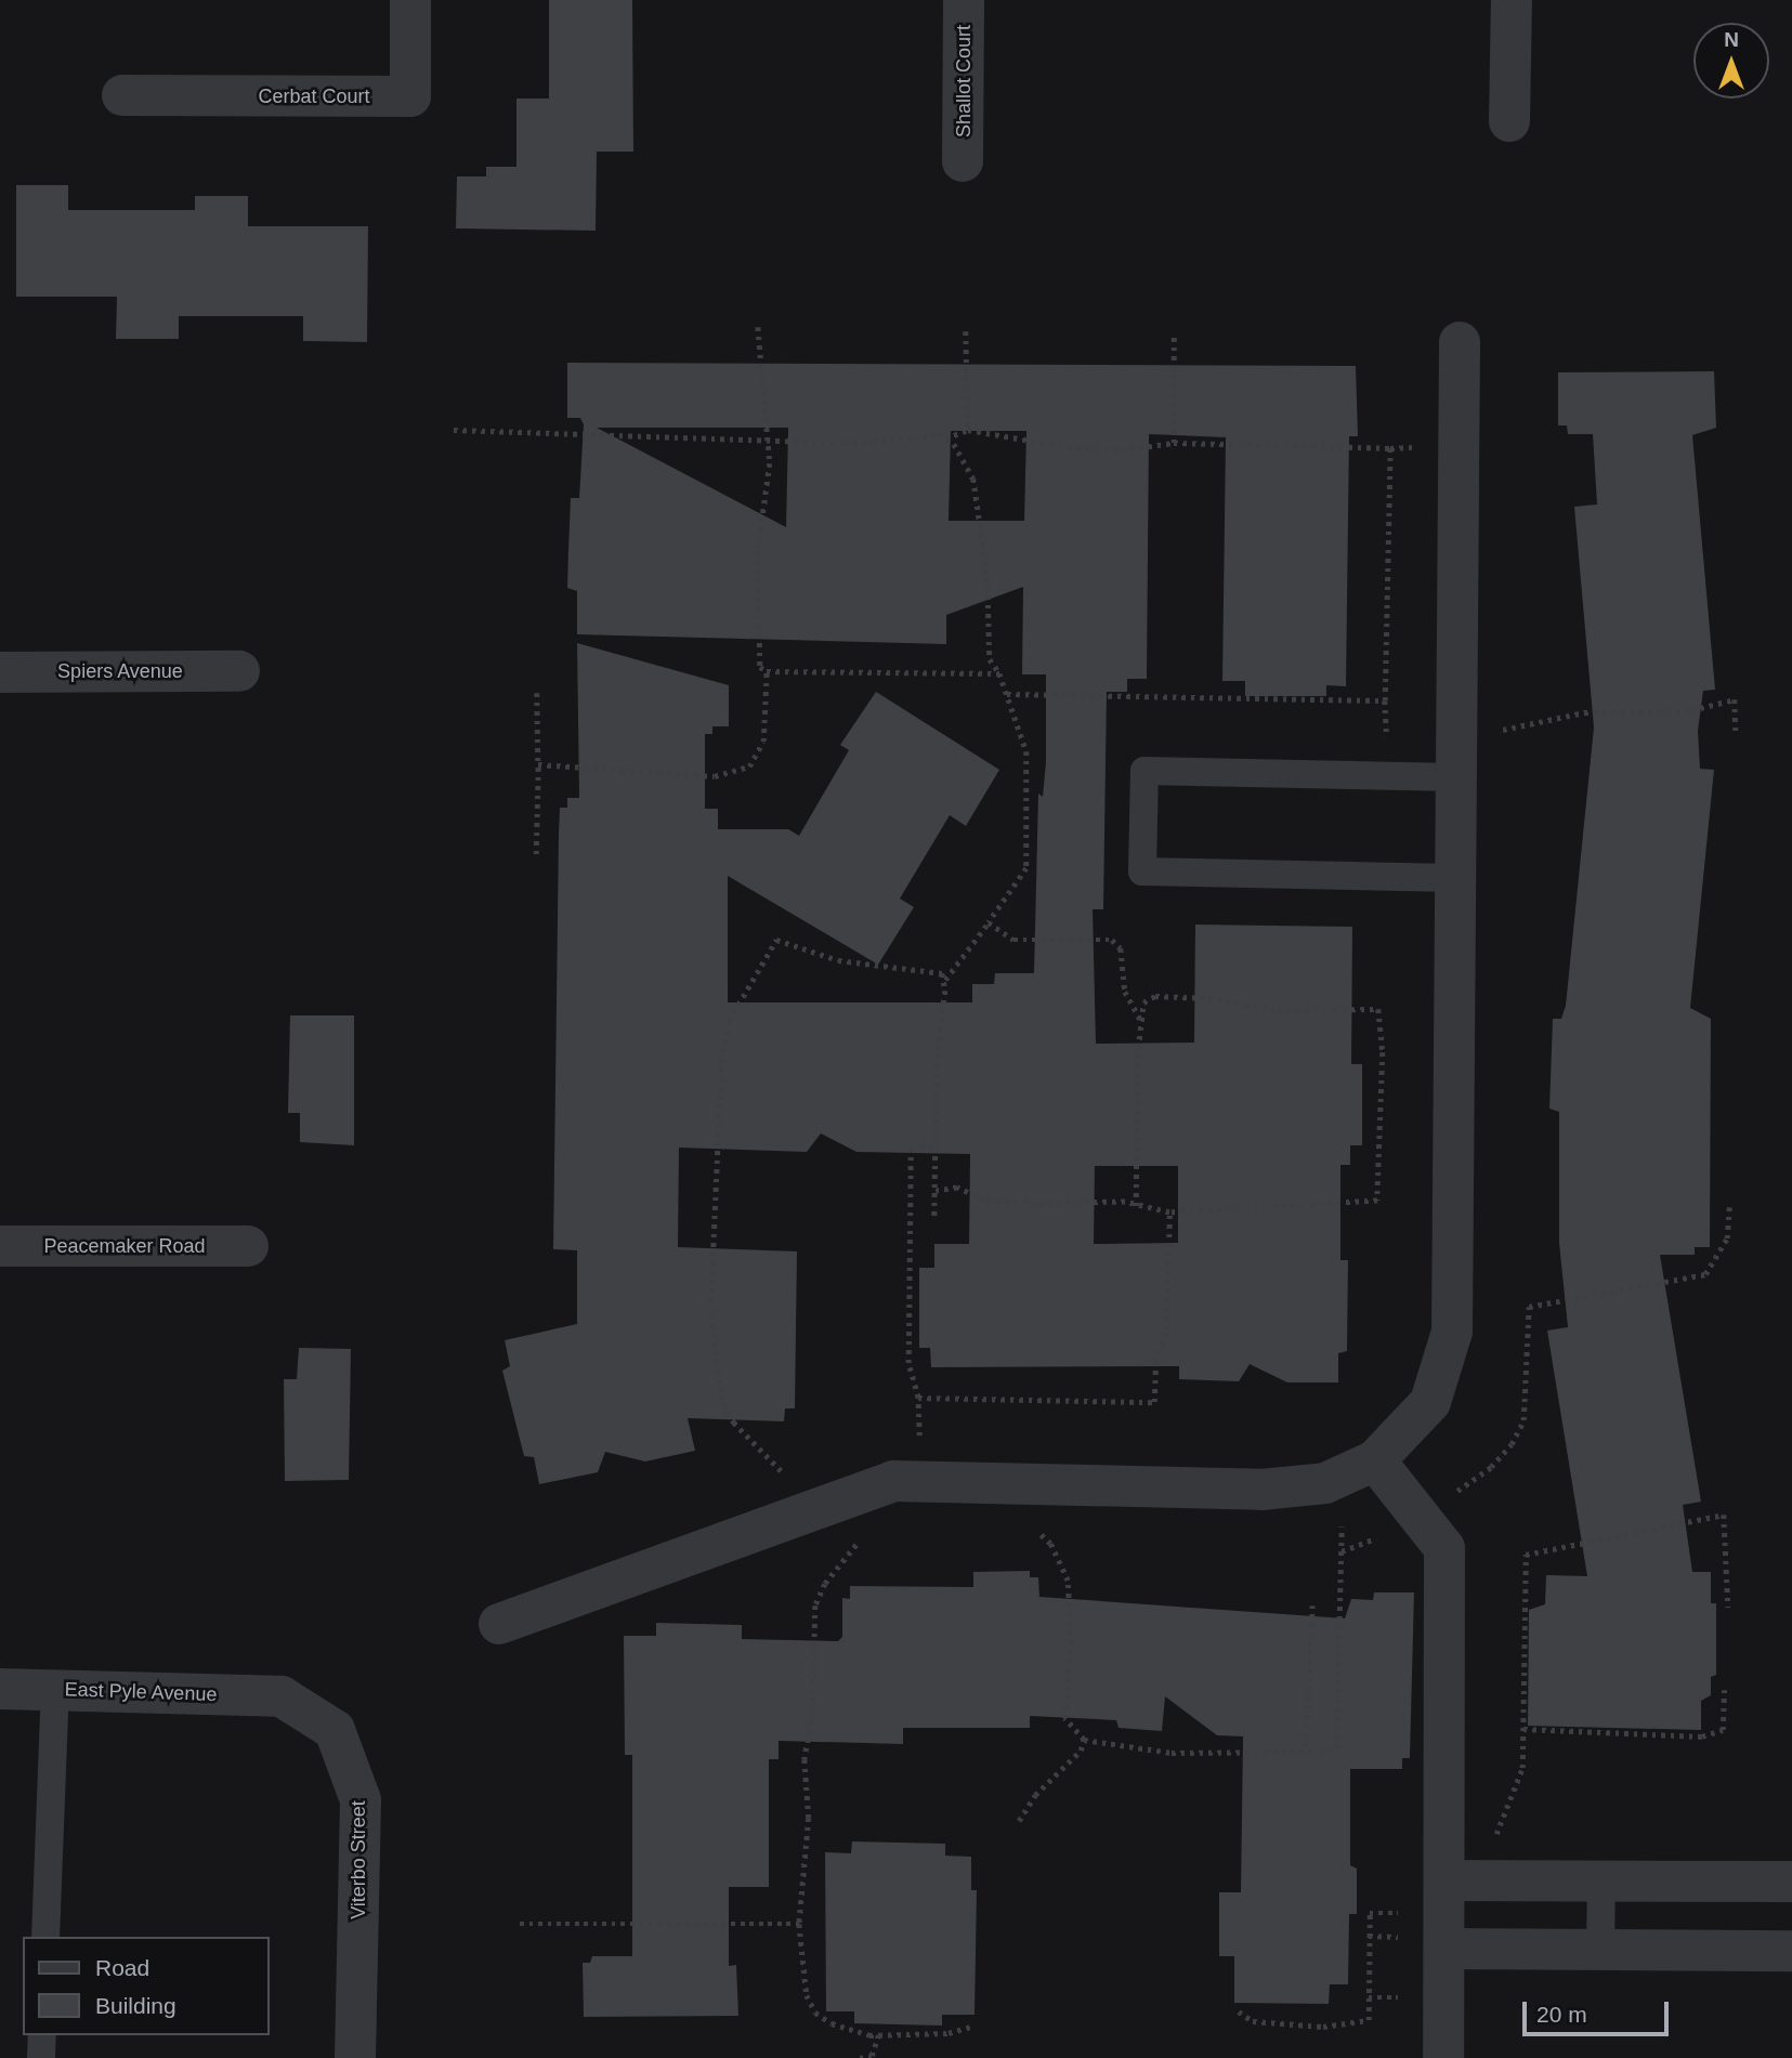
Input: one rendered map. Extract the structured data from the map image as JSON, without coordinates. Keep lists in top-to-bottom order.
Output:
{
  "streets": {
    "street": [
      "Shallot Court",
      "Cerbat Court",
      "Spiers Avenue",
      "Peacemaker Road",
      "East Pyle Avenue",
      "Viterbo Street"
    ]
  },
  "crossings": [
    ["East Pyle Avenue", "Viterbo Street"]
  ],
  "legend": ["Road", "Building"],
  "scale_bar": "20 m",
  "north": "top"
}
